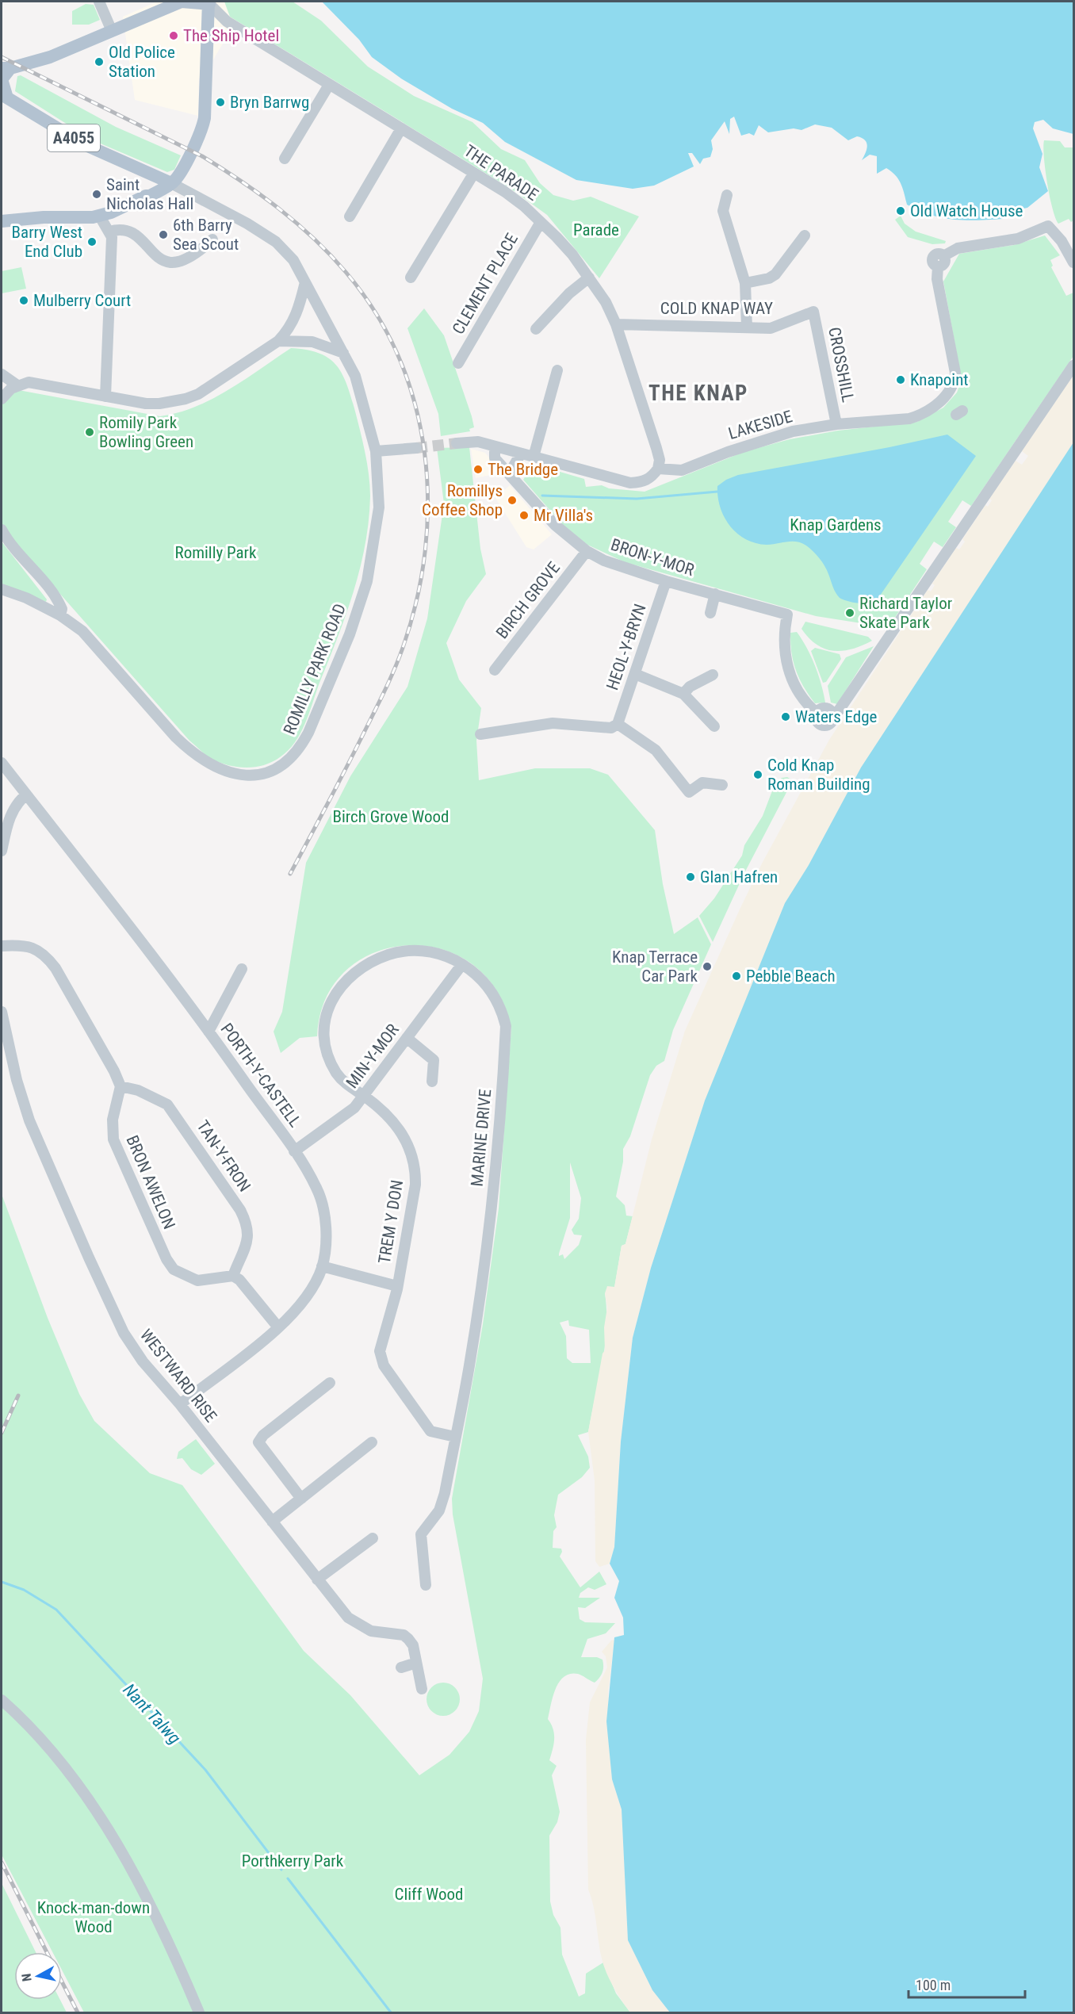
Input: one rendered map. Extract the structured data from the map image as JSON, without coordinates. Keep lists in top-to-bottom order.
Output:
{
  "streets": {
    "main road": ["A4055"],
    "street": [
      "THE PARADE",
      "CLEMENT PLACE",
      "COLD KNAP WAY",
      "CROSSHILL",
      "LAKESIDE",
      "BRON-Y-MOR",
      "BIRCH GROVE",
      "HEOL-Y-BRYN",
      "ROMILLY PARK ROAD",
      "MIN-Y-MOR",
      "PORTH-Y-CASTELL",
      "MARINE DRIVE",
      "TAN-Y-FRON",
      "BRON AWELON",
      "TREM Y DON",
      "WESTWARD RISE"
    ]
  },
  "crossings": [
    ["A4055", "THE PARADE"],
    ["A4055", "ROMILLY PARK ROAD"],
    ["THE PARADE", "CLEMENT PLACE"],
    ["THE PARADE", "COLD KNAP WAY"],
    ["THE PARADE", "LAKESIDE"],
    ["COLD KNAP WAY", "CROSSHILL"],
    ["CROSSHILL", "LAKESIDE"],
    ["BRON-Y-MOR", "BIRCH GROVE"],
    ["BRON-Y-MOR", "HEOL-Y-BRYN"],
    ["MIN-Y-MOR", "PORTH-Y-CASTELL"],
    ["MIN-Y-MOR", "MARINE DRIVE"],
    ["MIN-Y-MOR", "TREM Y DON"],
    ["PORTH-Y-CASTELL", "TREM Y DON"],
    ["PORTH-Y-CASTELL", "WESTWARD RISE"],
    ["MARINE DRIVE", "TREM Y DON"],
    ["TAN-Y-FRON", "BRON AWELON"]
  ],
  "districts": ["THE KNAP"],
  "water": ["Nant Talwg"],
  "parks": [
    "Parade",
    "Knap Gardens",
    "Romilly Park",
    "Birch Grove Wood",
    "Porthkerry Park",
    "Cliff Wood",
    "Knock-man-down Wood"
  ],
  "places": [
    "The Ship Hotel",
    "Old Police Station",
    "Bryn Barrwg",
    "Saint Nicholas Hall",
    "Old Watch House",
    "6th Barry Sea Scout",
    "Barry West End Club",
    "Mulberry Court",
    "Knapoint",
    "Romily Park Bowling Green",
    "The Bridge",
    "Romillys Coffee Shop",
    "Mr Villa's",
    "Richard Taylor Skate Park",
    "Waters Edge",
    "Cold Knap Roman Building",
    "Glan Hafren",
    "Knap Terrace Car Park",
    "Pebble Beach"
  ],
  "scale_bar": "100 m",
  "north": "left"
}
